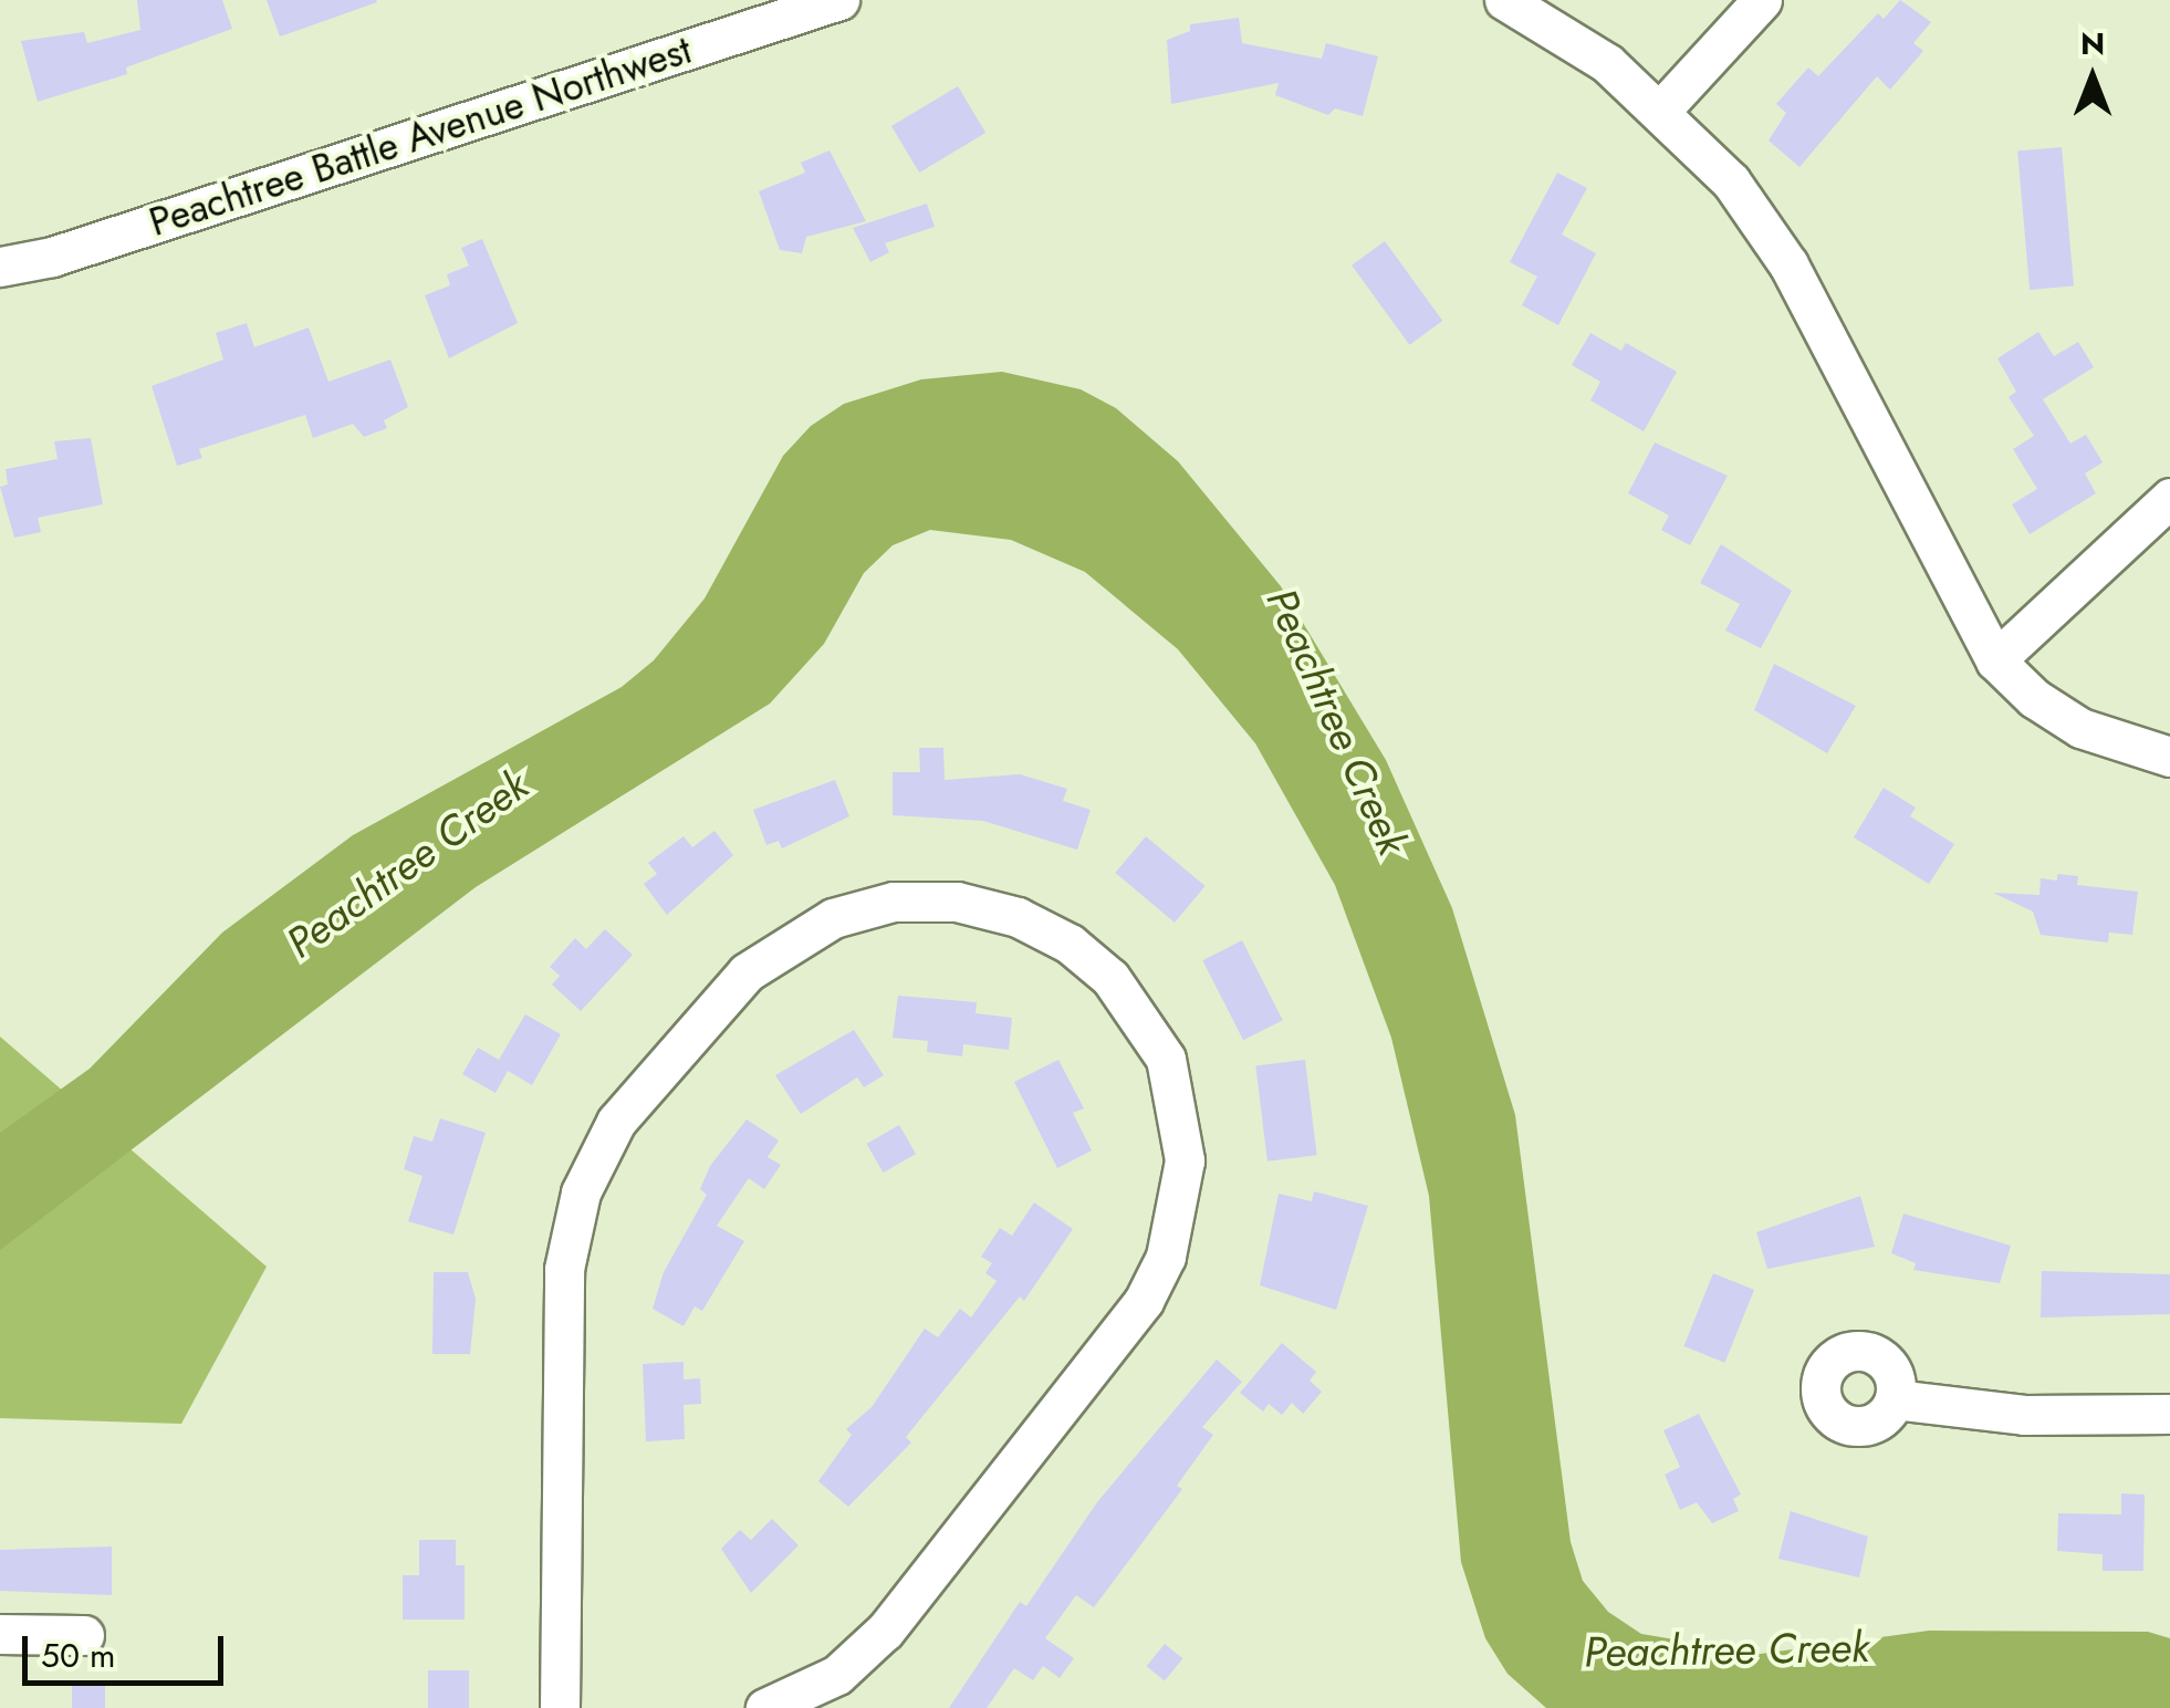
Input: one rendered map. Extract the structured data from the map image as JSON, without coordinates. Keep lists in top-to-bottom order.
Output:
{
  "streets": {
    "street": ["Peachtree Battle Avenue Northwest"]
  },
  "water": ["Peachtree Creek"],
  "scale_bar": "50 m",
  "north": "top"
}
